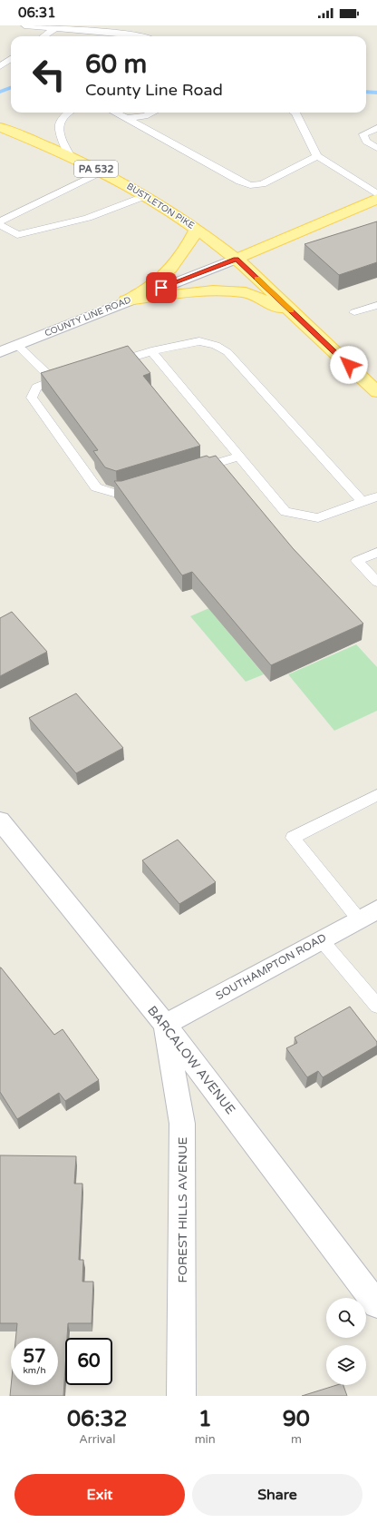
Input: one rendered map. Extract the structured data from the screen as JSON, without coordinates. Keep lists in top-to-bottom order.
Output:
{
  "streets": {
    "main road": ["PA 532", "BUSTLETON PIKE", "COUNTY LINE ROAD"],
    "street": ["SOUTHAMPTON ROAD", "BARCALOW AVENUE", "FOREST HILLS AVENUE"]
  },
  "crossings": [
    ["PA 532", "BUSTLETON PIKE"],
    ["PA 532", "COUNTY LINE ROAD"],
    ["BUSTLETON PIKE", "COUNTY LINE ROAD"],
    ["SOUTHAMPTON ROAD", "BARCALOW AVENUE"],
    ["SOUTHAMPTON ROAD", "FOREST HILLS AVENUE"],
    ["BARCALOW AVENUE", "FOREST HILLS AVENUE"]
  ],
  "page": {
    "status": "06:31",
    "turn": ["60 m", "County Line Road"],
    "speed": "57 km/h",
    "limit": "60",
    "eta": [
      "06:32",
      "Arrival",
      "1",
      "min",
      "90",
      "m"
    ],
    "buttons": ["Exit", "Share"]
  }
}
